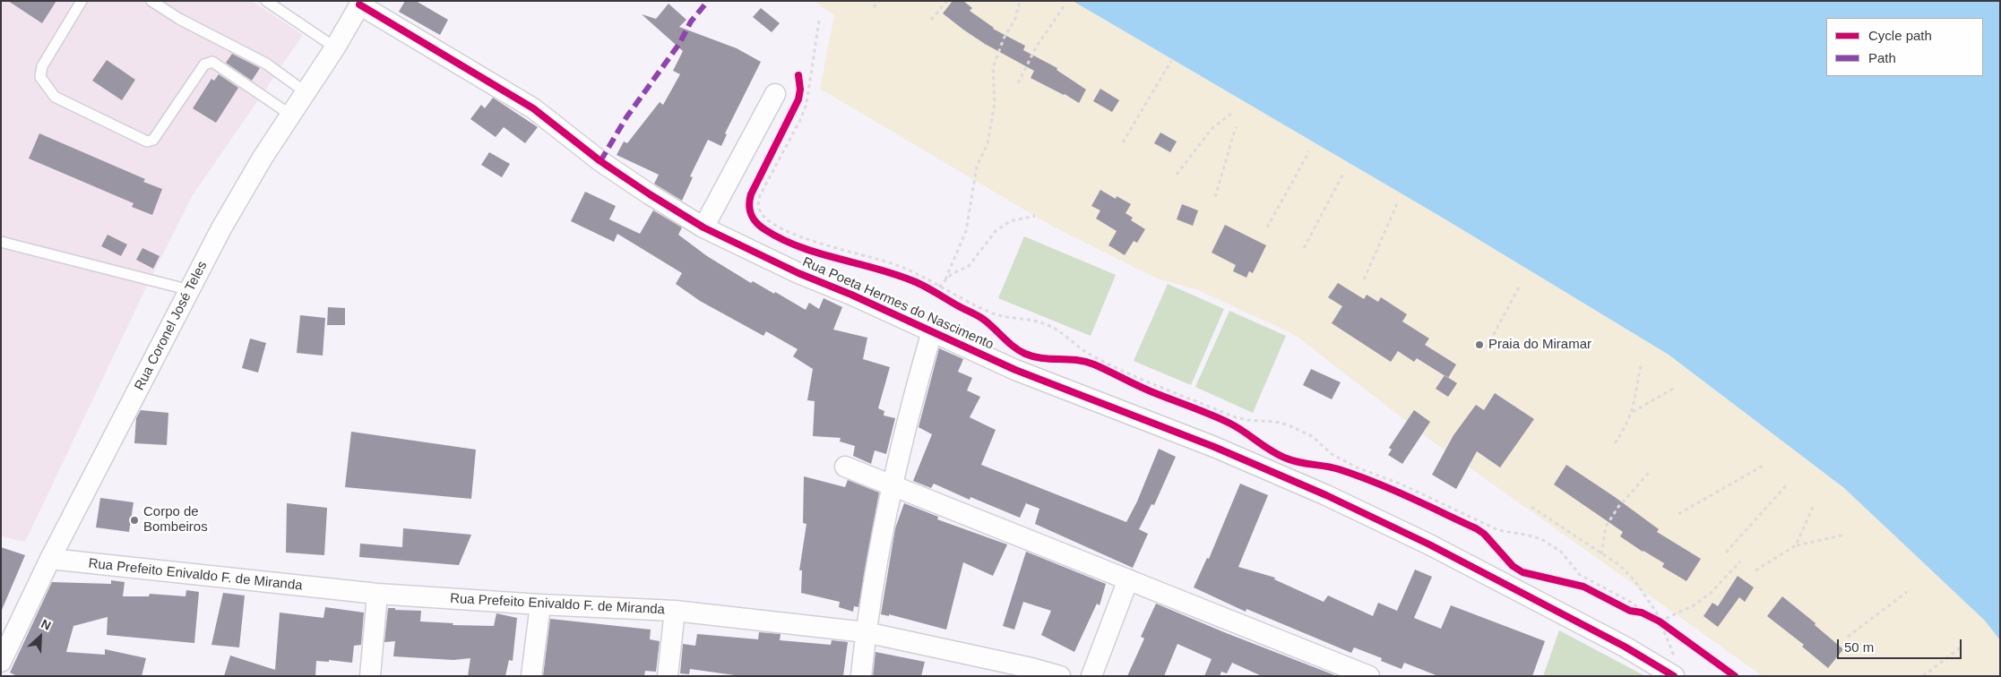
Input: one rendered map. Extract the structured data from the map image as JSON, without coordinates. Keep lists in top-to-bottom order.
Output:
{
  "streets": {
    "street": ["Rua Poeta Hermes do Nascimento", "Rua Coronel José Teles", "Rua Prefeito Enivaldo F. de Miranda"]
  },
  "crossings": [
    ["Rua Poeta Hermes do Nascimento", "Rua Coronel José Teles"],
    ["Rua Coronel José Teles", "Rua Prefeito Enivaldo F. de Miranda"]
  ],
  "places": ["Praia do Miramar", "Corpo de Bombeiros"],
  "legend": ["Cycle path", "Path"],
  "scale_bar": "50 m",
  "north": "top right"
}
